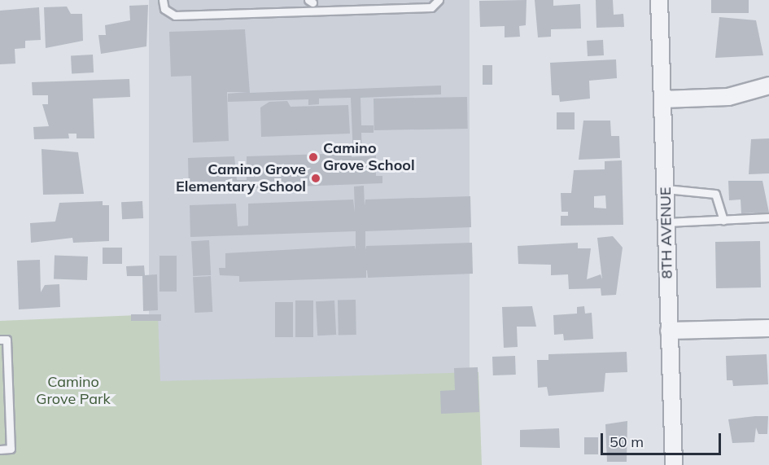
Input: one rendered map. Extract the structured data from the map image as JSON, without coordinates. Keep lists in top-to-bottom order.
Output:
{
  "streets": {
    "street": ["8TH AVENUE"]
  },
  "parks": ["Camino Grove Park"],
  "places": ["Camino Grove School", "Camino Grove Elementary School"],
  "scale_bar": "50 m"
}
